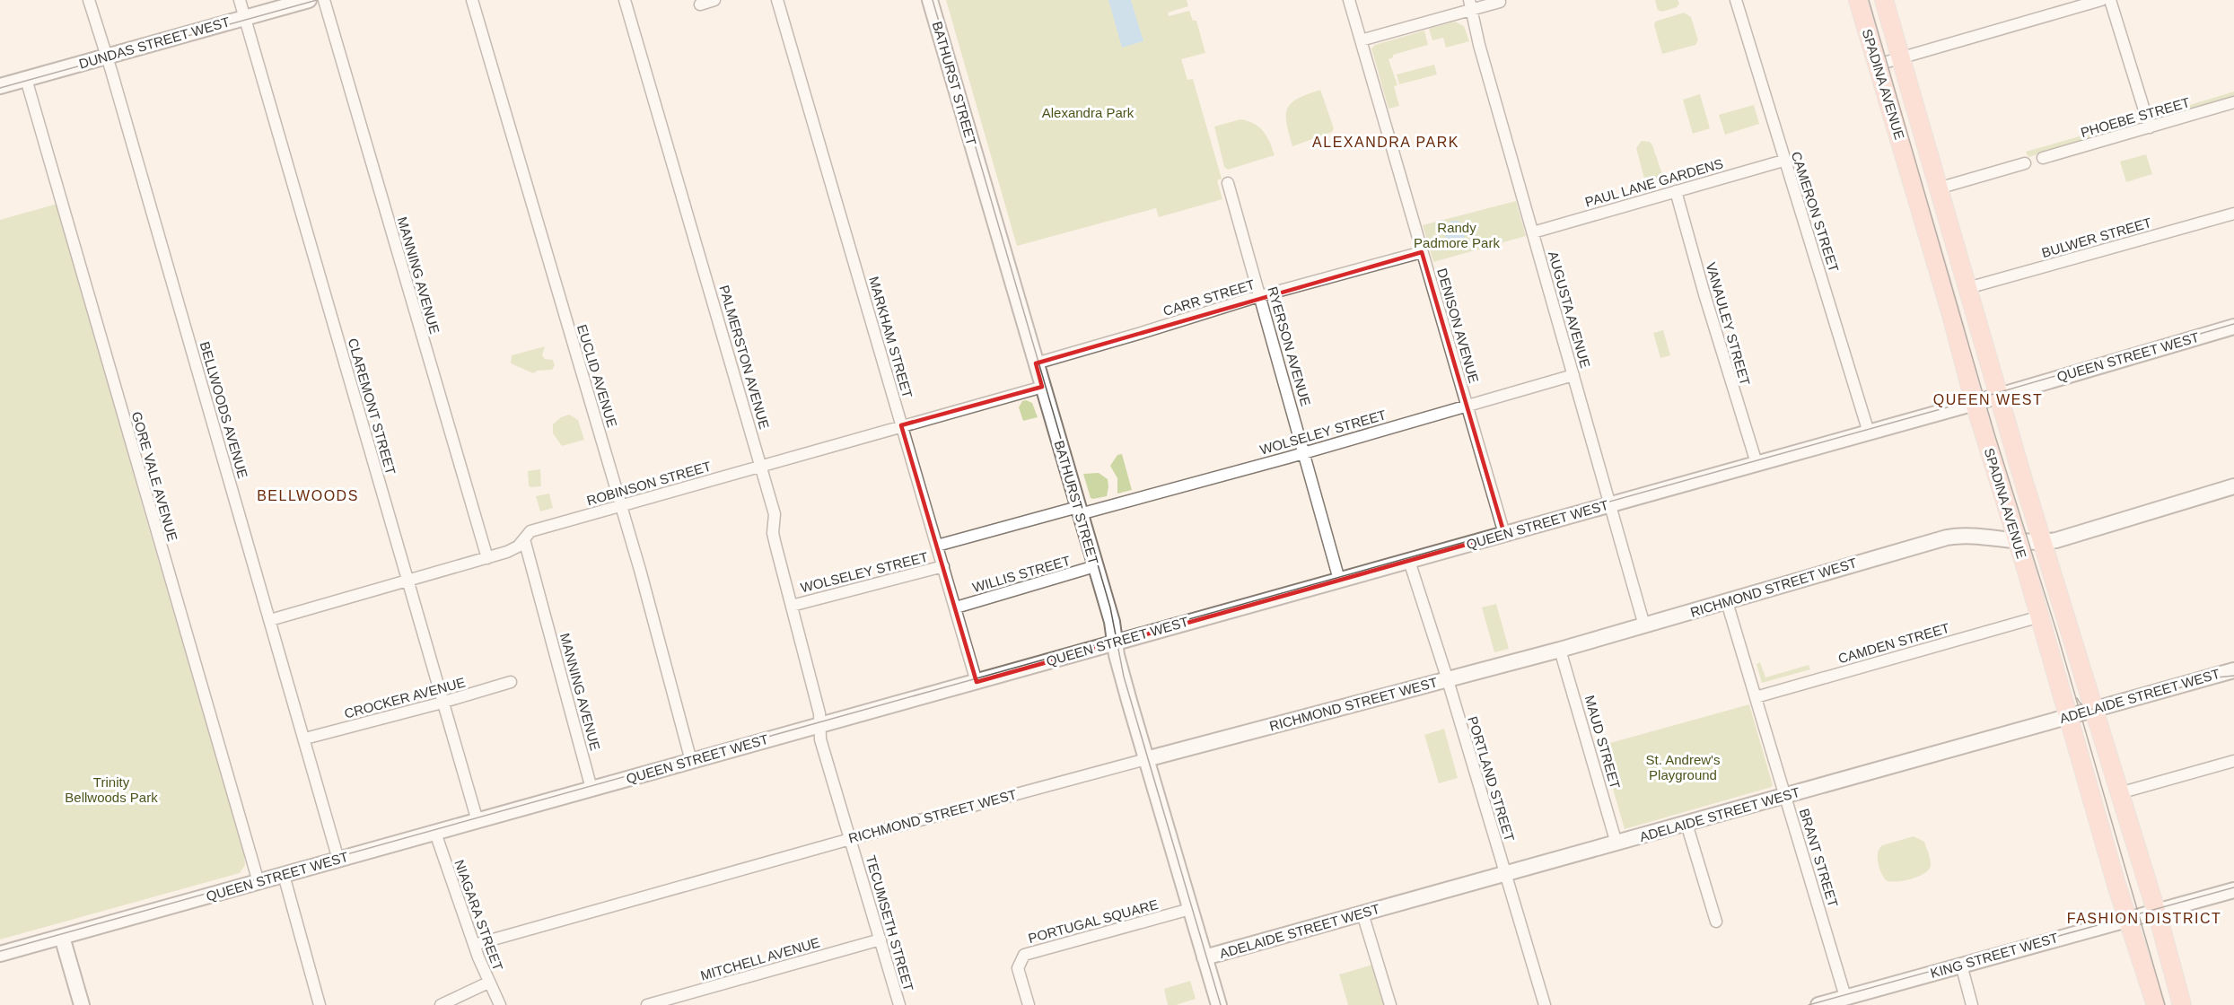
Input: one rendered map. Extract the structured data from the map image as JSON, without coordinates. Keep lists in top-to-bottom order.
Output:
{
  "streets": {
    "main road": [
      "DUNDAS STREET WEST",
      "BATHURST STREET",
      "SPADINA AVENUE",
      "QUEEN STREET WEST",
      "RICHMOND STREET WEST",
      "ADELAIDE STREET WEST",
      "KING STREET WEST"
    ],
    "street": [
      "PHOEBE STREET",
      "PAUL LANE GARDENS",
      "CAMERON STREET",
      "BULWER STREET",
      "MANNING AVENUE",
      "CARR STREET",
      "AUGUSTA AVENUE",
      "VANAULEY STREET",
      "DENISON AVENUE",
      "MARKHAM STREET",
      "RYERSON AVENUE",
      "PALMERSTON AVENUE",
      "EUCLID AVENUE",
      "CLAREMONT STREET",
      "BELLWOODS AVENUE",
      "WOLSELEY STREET",
      "GORE VALE AVENUE",
      "ROBINSON STREET",
      "WILLIS STREET",
      "CAMDEN STREET",
      "CROCKER AVENUE",
      "MAUD STREET",
      "PORTLAND STREET",
      "BRANT STREET",
      "NIAGARA STREET",
      "PORTUGAL SQUARE",
      "TECUMSETH STREET",
      "MITCHELL AVENUE"
    ]
  },
  "crossings": [
    ["DUNDAS STREET WEST", "CLAREMONT STREET"],
    ["DUNDAS STREET WEST", "BELLWOODS AVENUE"],
    ["DUNDAS STREET WEST", "GORE VALE AVENUE"],
    ["BATHURST STREET", "CARR STREET"],
    ["BATHURST STREET", "QUEEN STREET WEST"],
    ["BATHURST STREET", "WOLSELEY STREET"],
    ["BATHURST STREET", "ROBINSON STREET"],
    ["BATHURST STREET", "WILLIS STREET"],
    ["BATHURST STREET", "RICHMOND STREET WEST"],
    ["BATHURST STREET", "ADELAIDE STREET WEST"],
    ["BATHURST STREET", "PORTUGAL SQUARE"],
    ["SPADINA AVENUE", "BULWER STREET"],
    ["SPADINA AVENUE", "QUEEN STREET WEST"],
    ["SPADINA AVENUE", "RICHMOND STREET WEST"],
    ["SPADINA AVENUE", "CAMDEN STREET"],
    ["SPADINA AVENUE", "ADELAIDE STREET WEST"],
    ["SPADINA AVENUE", "KING STREET WEST"],
    ["PAUL LANE GARDENS", "CAMERON STREET"],
    ["PAUL LANE GARDENS", "AUGUSTA AVENUE"],
    ["PAUL LANE GARDENS", "VANAULEY STREET"],
    ["CAMERON STREET", "QUEEN STREET WEST"],
    ["MANNING AVENUE", "QUEEN STREET WEST"],
    ["MANNING AVENUE", "ROBINSON STREET"],
    ["CARR STREET", "DENISON AVENUE"],
    ["CARR STREET", "RYERSON AVENUE"],
    ["AUGUSTA AVENUE", "QUEEN STREET WEST"],
    ["AUGUSTA AVENUE", "WOLSELEY STREET"],
    ["AUGUSTA AVENUE", "RICHMOND STREET WEST"],
    ["VANAULEY STREET", "QUEEN STREET WEST"],
    ["DENISON AVENUE", "QUEEN STREET WEST"],
    ["DENISON AVENUE", "WOLSELEY STREET"],
    ["MARKHAM STREET", "QUEEN STREET WEST"],
    ["MARKHAM STREET", "WOLSELEY STREET"],
    ["MARKHAM STREET", "ROBINSON STREET"],
    ["MARKHAM STREET", "WILLIS STREET"],
    ["RYERSON AVENUE", "QUEEN STREET WEST"],
    ["RYERSON AVENUE", "WOLSELEY STREET"],
    ["PALMERSTON AVENUE", "QUEEN STREET WEST"],
    ["PALMERSTON AVENUE", "WOLSELEY STREET"],
    ["PALMERSTON AVENUE", "ROBINSON STREET"],
    ["PALMERSTON AVENUE", "TECUMSETH STREET"],
    ["QUEEN STREET WEST", "EUCLID AVENUE"],
    ["QUEEN STREET WEST", "CLAREMONT STREET"],
    ["QUEEN STREET WEST", "BELLWOODS AVENUE"],
    ["QUEEN STREET WEST", "GORE VALE AVENUE"],
    ["QUEEN STREET WEST", "PORTLAND STREET"],
    ["QUEEN STREET WEST", "NIAGARA STREET"],
    ["QUEEN STREET WEST", "TECUMSETH STREET"],
    ["EUCLID AVENUE", "ROBINSON STREET"],
    ["CLAREMONT STREET", "ROBINSON STREET"],
    ["CLAREMONT STREET", "CROCKER AVENUE"],
    ["BELLWOODS AVENUE", "ROBINSON STREET"],
    ["BELLWOODS AVENUE", "CROCKER AVENUE"],
    ["RICHMOND STREET WEST", "MAUD STREET"],
    ["RICHMOND STREET WEST", "PORTLAND STREET"],
    ["RICHMOND STREET WEST", "BRANT STREET"],
    ["RICHMOND STREET WEST", "NIAGARA STREET"],
    ["RICHMOND STREET WEST", "TECUMSETH STREET"],
    ["CAMDEN STREET", "BRANT STREET"],
    ["ADELAIDE STREET WEST", "MAUD STREET"],
    ["ADELAIDE STREET WEST", "PORTLAND STREET"],
    ["ADELAIDE STREET WEST", "BRANT STREET"],
    ["BRANT STREET", "KING STREET WEST"],
    ["TECUMSETH STREET", "MITCHELL AVENUE"]
  ],
  "districts": [
    "ALEXANDRA PARK",
    "QUEEN WEST",
    "BELLWOODS",
    "FASHION DISTRICT"
  ],
  "parks": [
    "Alexandra Park",
    "Randy Padmore Park",
    "St. Andrew's Playground",
    "Trinity Bellwoods Park"
  ]
}
